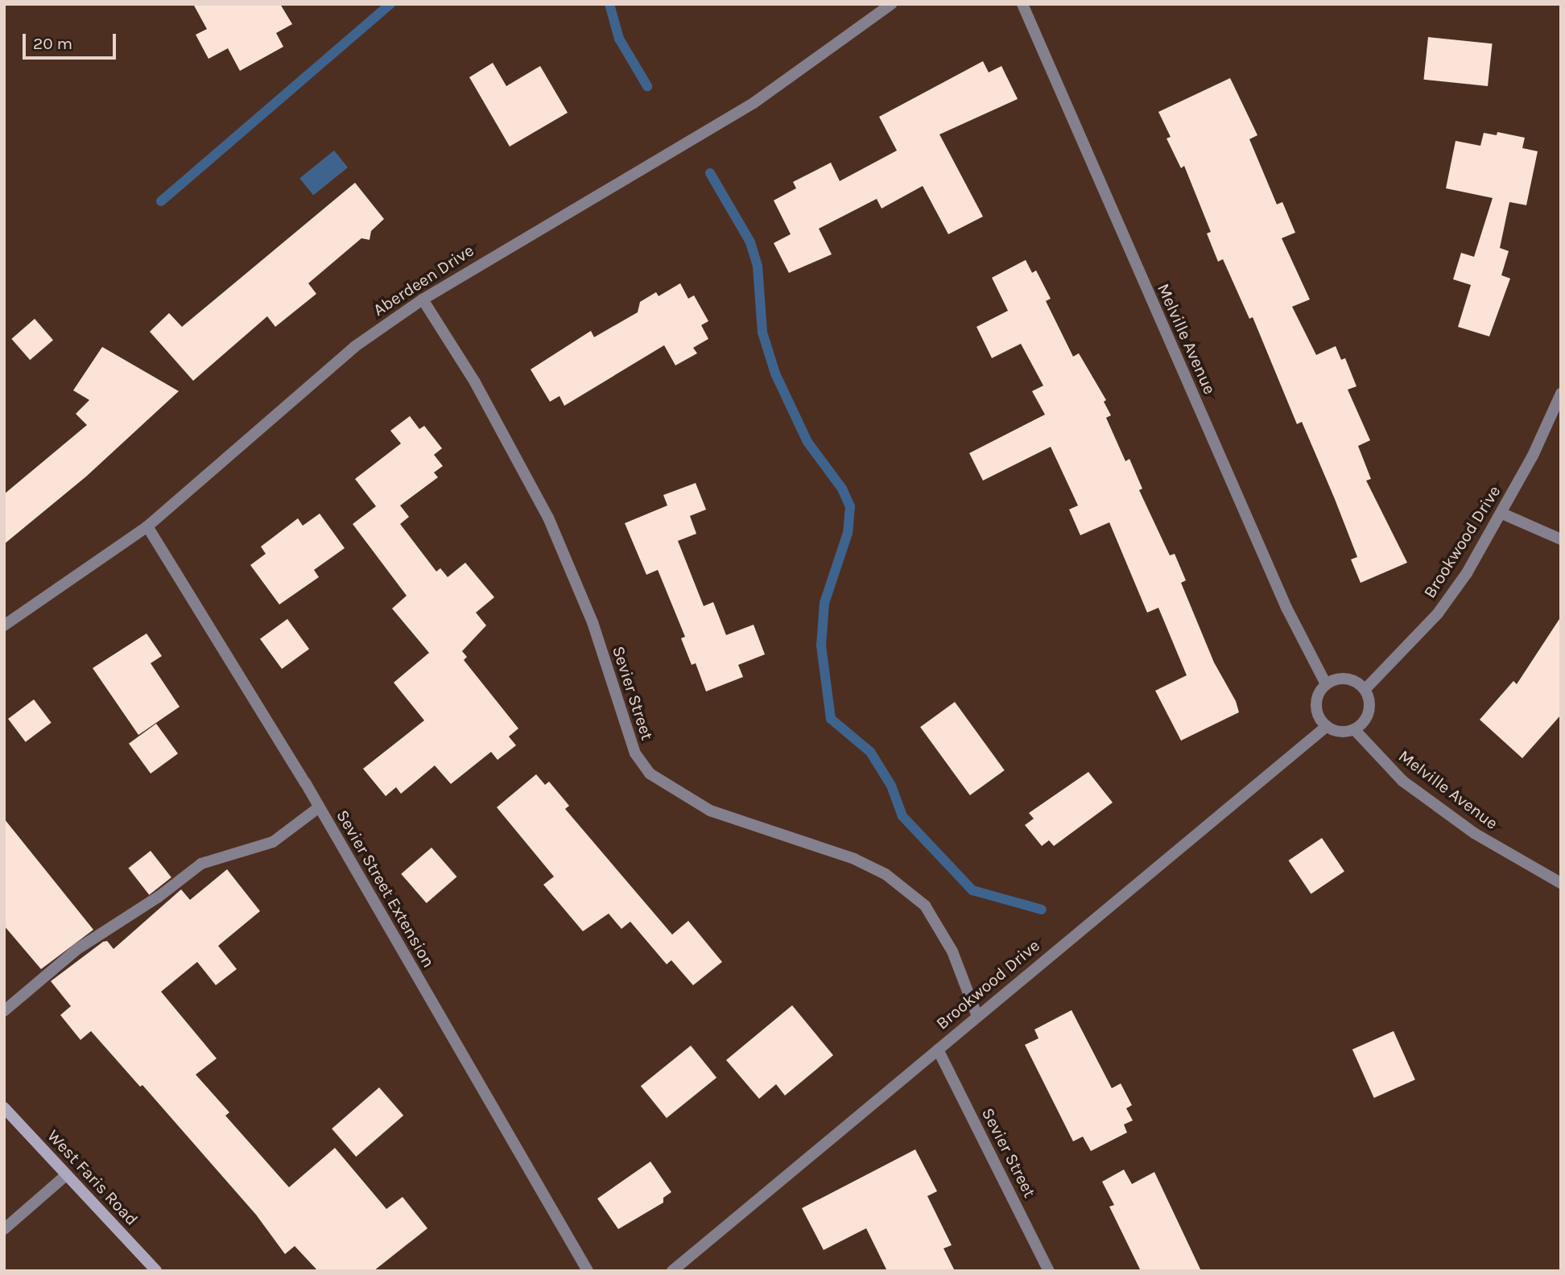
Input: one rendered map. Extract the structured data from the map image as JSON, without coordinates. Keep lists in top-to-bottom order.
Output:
{
  "streets": {
    "main road": ["West Faris Road"],
    "street": [
      "Aberdeen Drive",
      "Melville Avenue",
      "Brookwood Drive",
      "Sevier Street",
      "Sevier Street Extension"
    ]
  },
  "crossings": [
    ["Aberdeen Drive", "Sevier Street"],
    ["Aberdeen Drive", "Sevier Street Extension"],
    ["Melville Avenue", "Brookwood Drive"],
    ["Brookwood Drive", "Sevier Street"]
  ],
  "scale_bar": "20 m"
}
